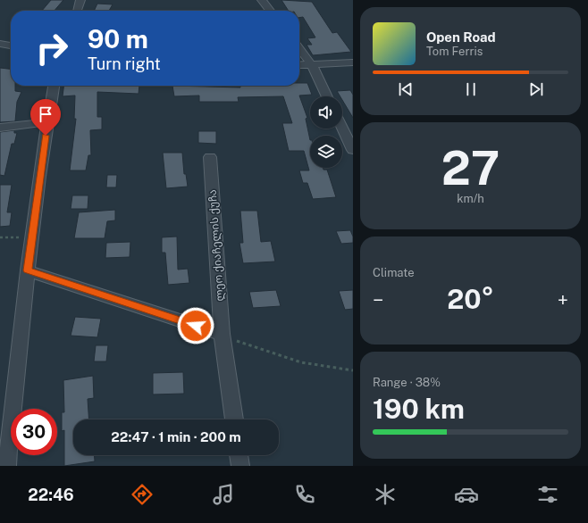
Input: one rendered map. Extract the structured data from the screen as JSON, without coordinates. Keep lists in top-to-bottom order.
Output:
{
  "streets": {
    "street": ["ლეო ქიაჩელის ქუჩა"]
  },
  "page": {
    "turn": ["90 m", "Turn right"],
    "song": ["Open Road", "Tom Ferris"],
    "tile": [
      ["27", "km/h"],
      "Climate",
      ["Range · 38%", "190 km"]
    ],
    "heat": ["−", "20°", "+"],
    "limit": "30",
    "trip": "22:47 · 1 min · 200 m",
    "tabs": "22:46"
  }
}
